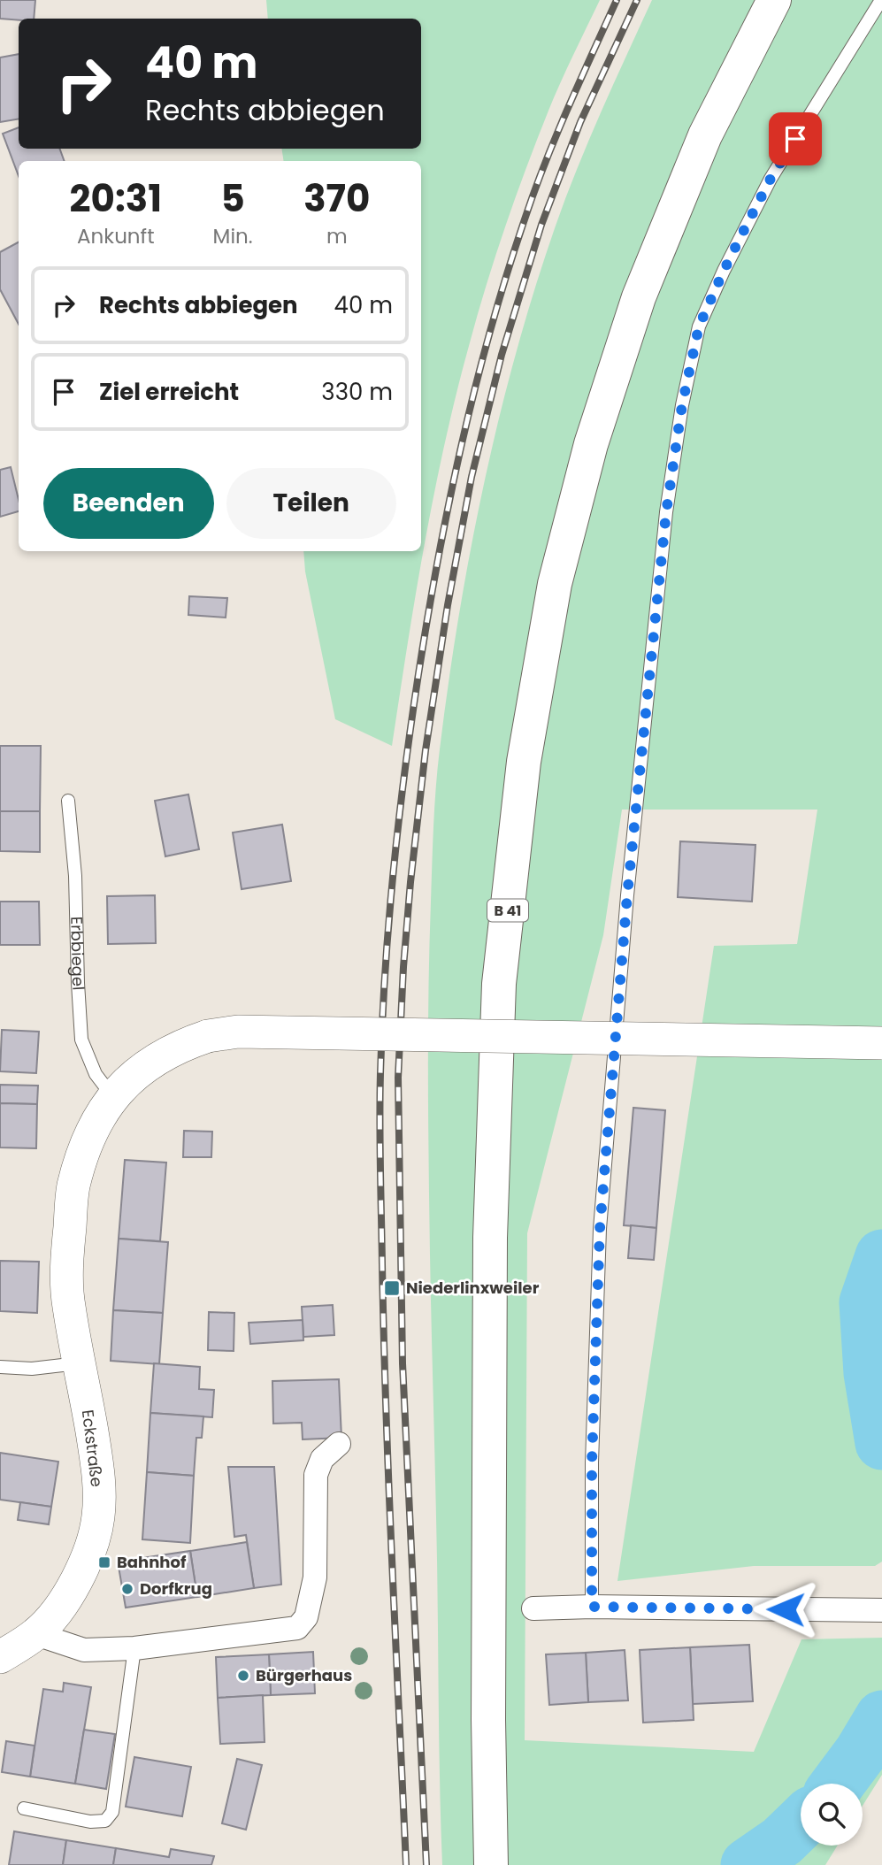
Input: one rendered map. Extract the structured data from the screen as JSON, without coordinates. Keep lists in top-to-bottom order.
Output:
{
  "streets": {
    "highway": ["B 41"],
    "main road": ["Eckstraße"],
    "lane": ["Erbbiegel"]
  },
  "places": {
    "transit": ["Niederlinxweiler", "Bahnhof"],
    "other": ["Dorfkrug", "Bürgerhaus"]
  },
  "page": {
    "turn": ["40 m", "Rechts abbiegen"],
    "eta": [
      "20:31",
      "Ankunft",
      "5",
      "Min.",
      "370",
      "m"
    ],
    "list": [
      {
        "name": "Rechts abbiegen",
        "value": "40 m"
      },
      {
        "name": "Ziel erreicht",
        "value": "330 m"
      }
    ],
    "buttons": ["Beenden", "Teilen"]
  }
}
